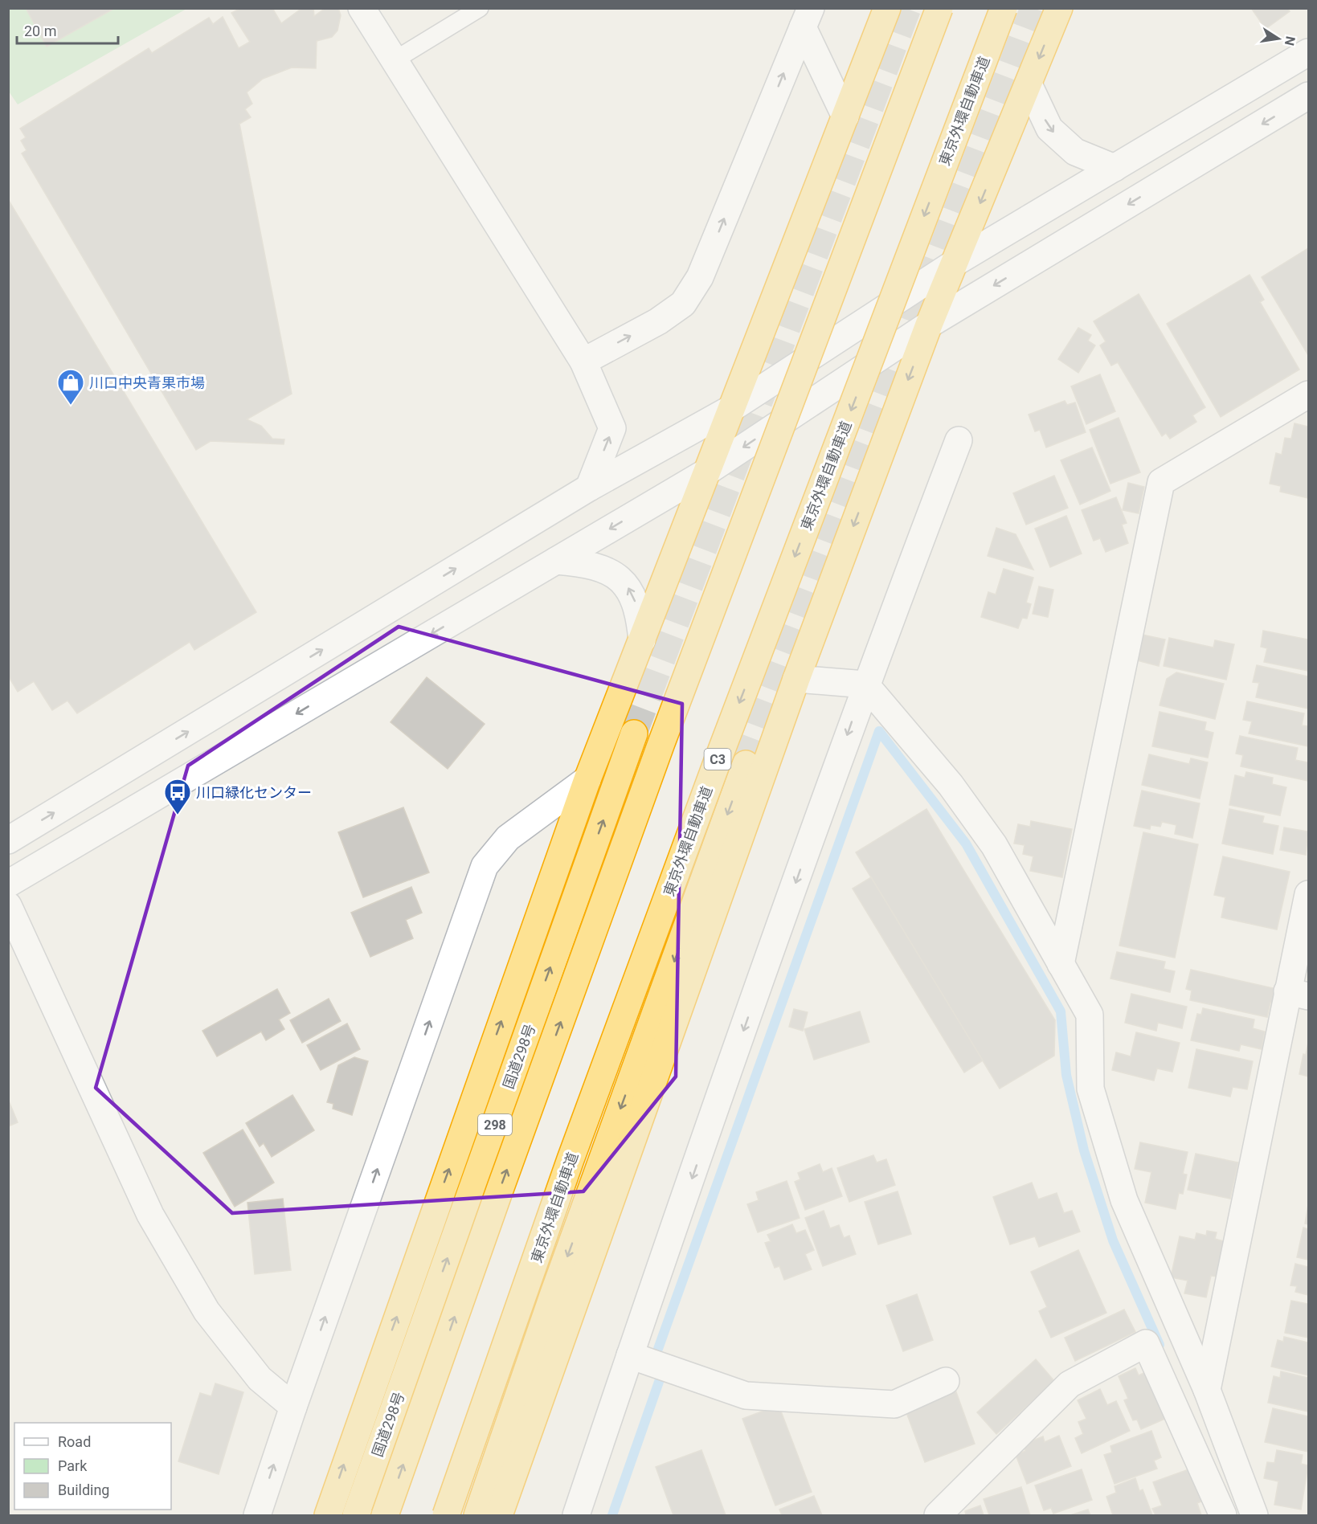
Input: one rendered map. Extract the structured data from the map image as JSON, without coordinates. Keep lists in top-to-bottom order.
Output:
{
  "streets": {
    "highway": [
      "東京外環自動車道",
      "C3",
      "国道298号",
      "298"
    ]
  },
  "places": {
    "shop": ["川口中央青果市場"],
    "bus stop": ["川口緑化センター"]
  },
  "legend": ["Road", "Park", "Building"],
  "scale_bar": "20 m",
  "north": "right"
}
